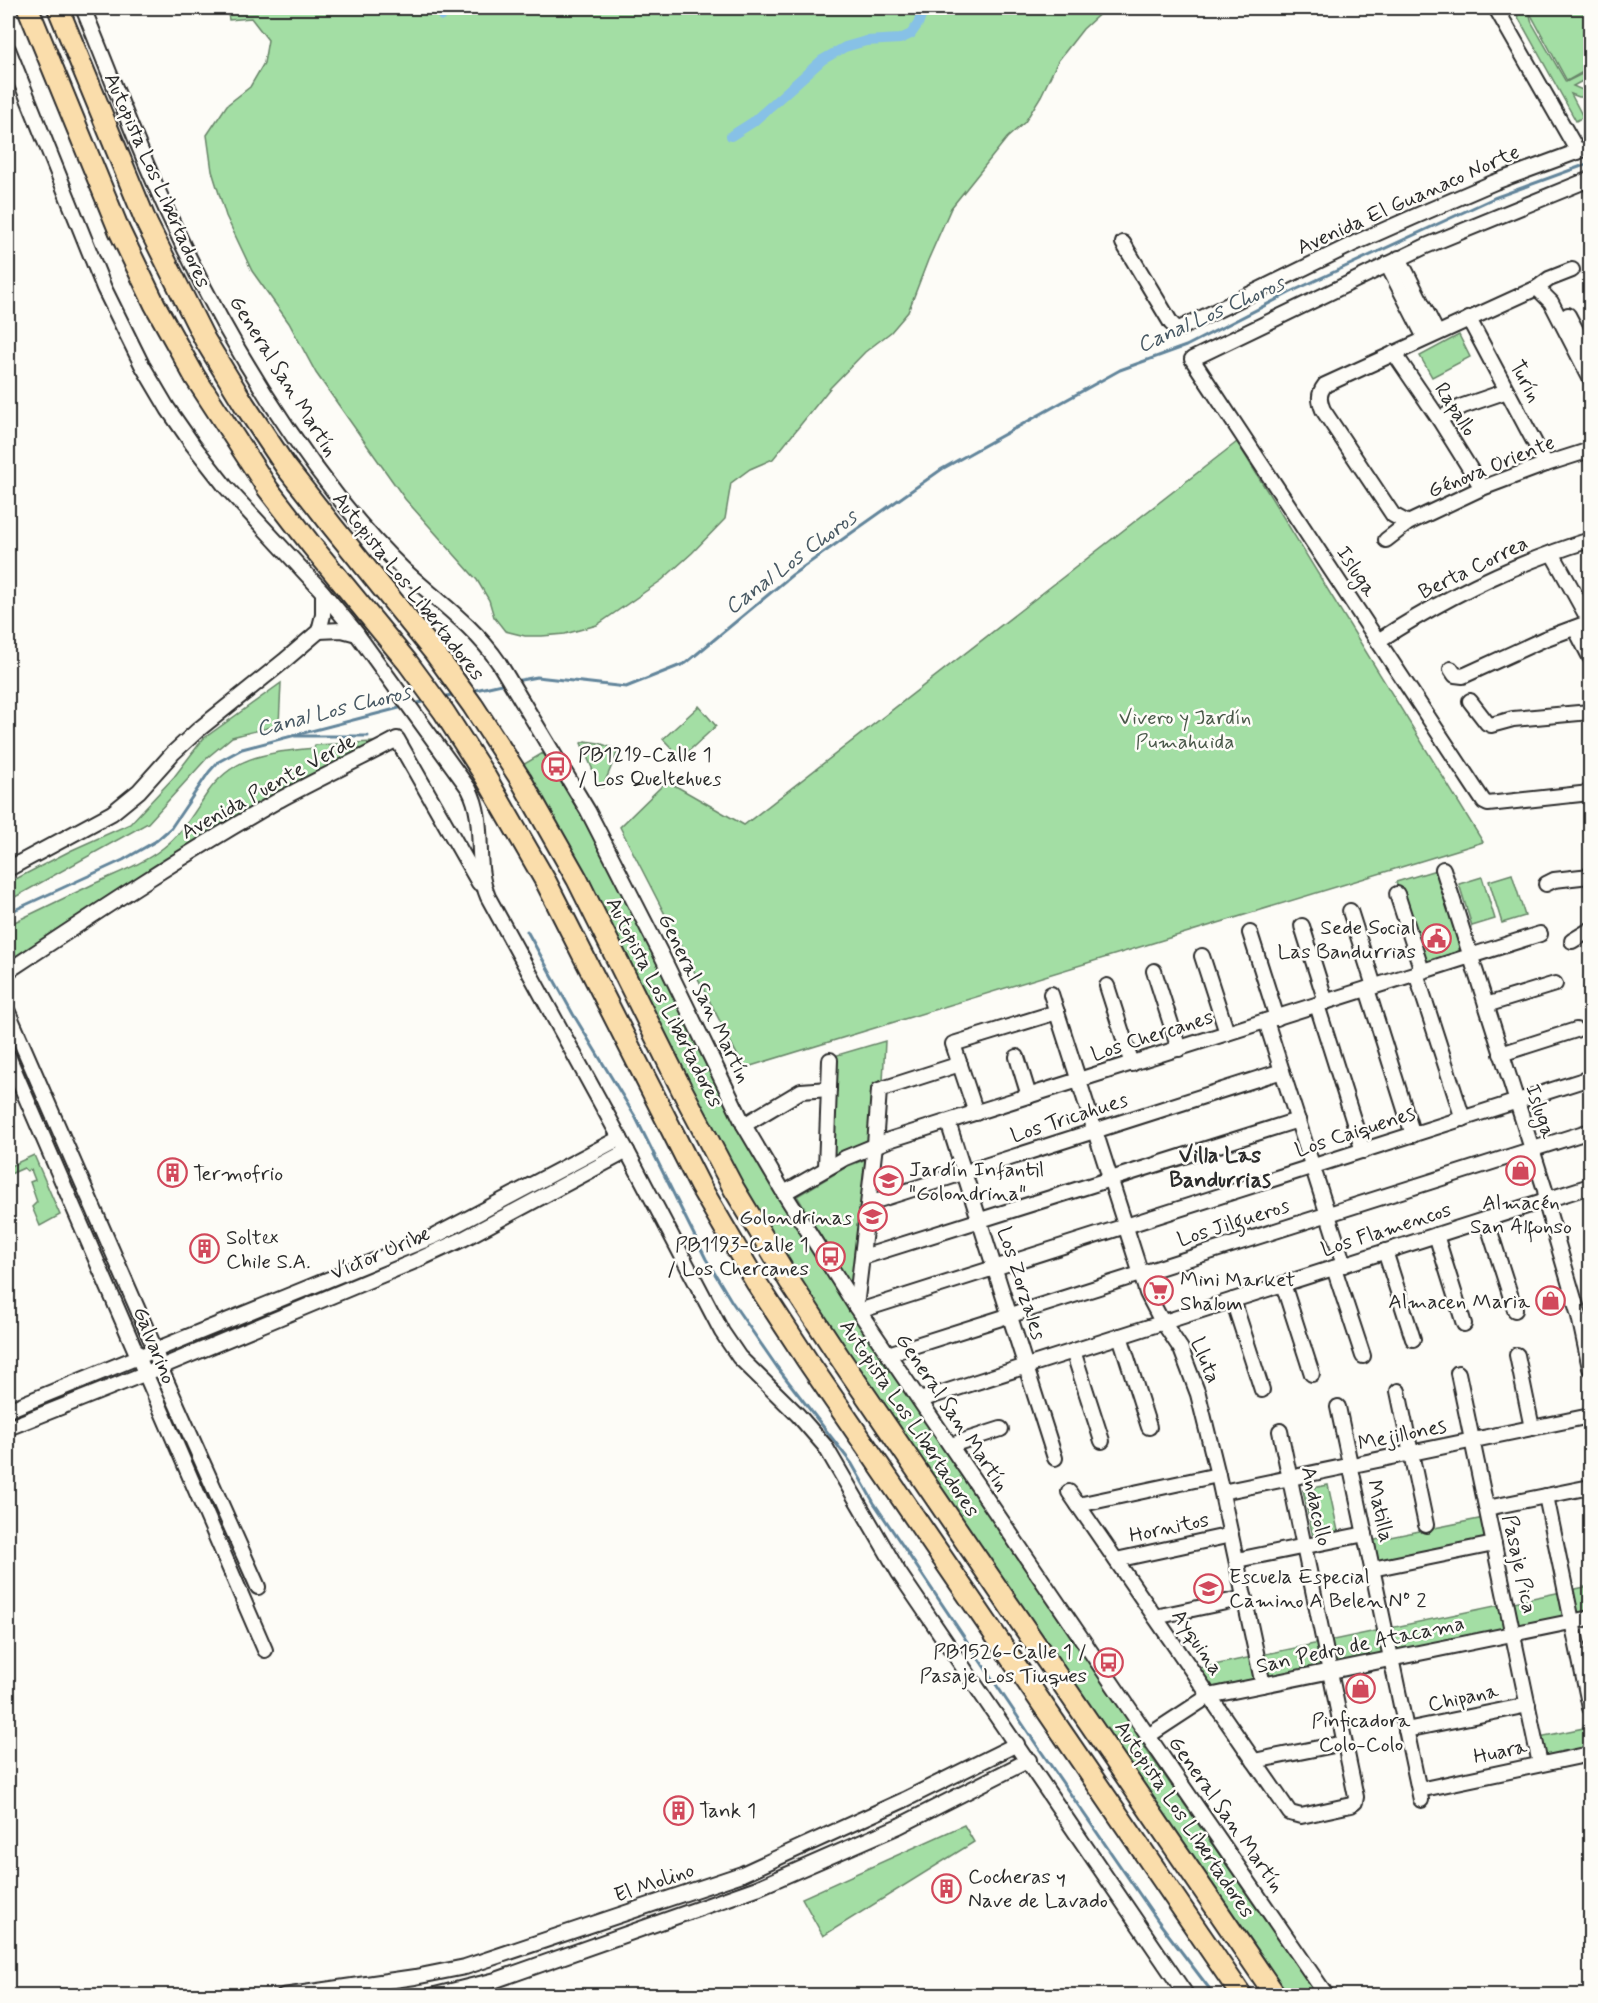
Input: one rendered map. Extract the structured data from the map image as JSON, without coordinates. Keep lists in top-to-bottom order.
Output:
{
  "streets": {
    "highway": ["Autopista Los Libertadores"],
    "street": [
      "Avenida El Guanaco Norte",
      "General San Martín",
      "Turín",
      "Rapallo",
      "Génova Oriente",
      "Berta Correa",
      "Isluga",
      "Avenida Puente Verde",
      "Los Chercanes",
      "Los Tricahues",
      "Los Caiquenes",
      "Los Jilgueros",
      "Los Flamencos",
      "Víctor Uribe",
      "Los Zorzales",
      "Galvarino",
      "Lluta",
      "Mejillones",
      "Andacollo",
      "Matilla",
      "Hornitos",
      "Pasaje Pica",
      "Ayquina",
      "San Pedro de Atacama",
      "Chipana",
      "Huara",
      "El Molino"
    ]
  },
  "crossings": [
    ["General San Martín", "Los Chercanes"],
    ["General San Martín", "Los Caiquenes"],
    ["General San Martín", "Los Jilgueros"],
    ["General San Martín", "Los Flamencos"],
    ["General San Martín", "San Pedro de Atacama"],
    ["Turín", "Génova Oriente"],
    ["Rapallo", "Génova Oriente"],
    ["Berta Correa", "Isluga"],
    ["Isluga", "Los Chercanes"],
    ["Isluga", "Los Caiquenes"],
    ["Isluga", "Los Jilgueros"],
    ["Isluga", "Los Flamencos"],
    ["Los Chercanes", "Los Zorzales"],
    ["Los Chercanes", "Lluta"],
    ["Los Tricahues", "Los Zorzales"],
    ["Los Tricahues", "Lluta"],
    ["Los Caiquenes", "Los Zorzales"],
    ["Los Caiquenes", "Lluta"],
    ["Los Jilgueros", "Los Zorzales"],
    ["Los Jilgueros", "Lluta"],
    ["Los Flamencos", "Los Zorzales"],
    ["Los Flamencos", "Lluta"],
    ["Víctor Uribe", "Galvarino"],
    ["Lluta", "Mejillones"],
    ["Lluta", "Hornitos"],
    ["Lluta", "San Pedro de Atacama"],
    ["Mejillones", "Andacollo"],
    ["Mejillones", "Matilla"],
    ["Mejillones", "Pasaje Pica"],
    ["Andacollo", "Ayquina"],
    ["Andacollo", "San Pedro de Atacama"],
    ["Matilla", "San Pedro de Atacama"],
    ["Matilla", "Chipana"],
    ["Matilla", "Huara"],
    ["Hornitos", "Ayquina"],
    ["Pasaje Pica", "San Pedro de Atacama"],
    ["Pasaje Pica", "Chipana"],
    ["Pasaje Pica", "Huara"],
    ["Ayquina", "San Pedro de Atacama"]
  ],
  "districts": ["Villa Las Bandurrias"],
  "water": ["Canal Los Choros"],
  "parks": ["Vivero y Jardín Pumahuida"],
  "places": {
    "bus stop": ["PB1219-Calle 1 / Los Queltehues", "PB1193-Calle 1 / Los Chercanes", "PB1526-Calle 1 / Pasaje Los Tiuques"],
    "public building": ["Sede Social Las Bandurrias"],
    "shop": ["Almacén San Alfonso", "Almacen Maria", "Pinficadora Colo-Colo"],
    "building": [
      "Termofrio",
      "Soltex Chile S.A.",
      "Tank 1",
      "Cocheras y Nave de Lavado"
    ],
    "school or university": ["Jardín Infantil \"Golondrina\"", "Golondrinas", "Escuela Especial Camino A Belen Nº 2"],
    "supermarket": ["Mini Market Shalom"]
  }
}
